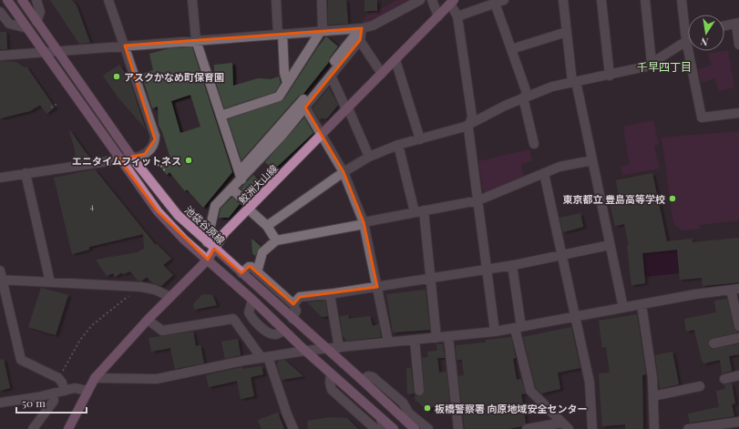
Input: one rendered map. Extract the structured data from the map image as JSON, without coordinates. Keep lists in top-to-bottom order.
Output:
{
  "streets": {
    "main road": ["鮫洲大山線", "池袋谷原線"]
  },
  "crossings": [
    ["鮫洲大山線", "池袋谷原線"]
  ],
  "districts": ["千早四丁目"],
  "places": [
    "アスクかなめ町保育園",
    "エニタイムフィットネス",
    "東京都立 豊島高等学校",
    "板橋警察署 向原地域安全センター"
  ],
  "house_numbers": ["4"],
  "scale_bar": "50 m",
  "north": "bottom"
}
